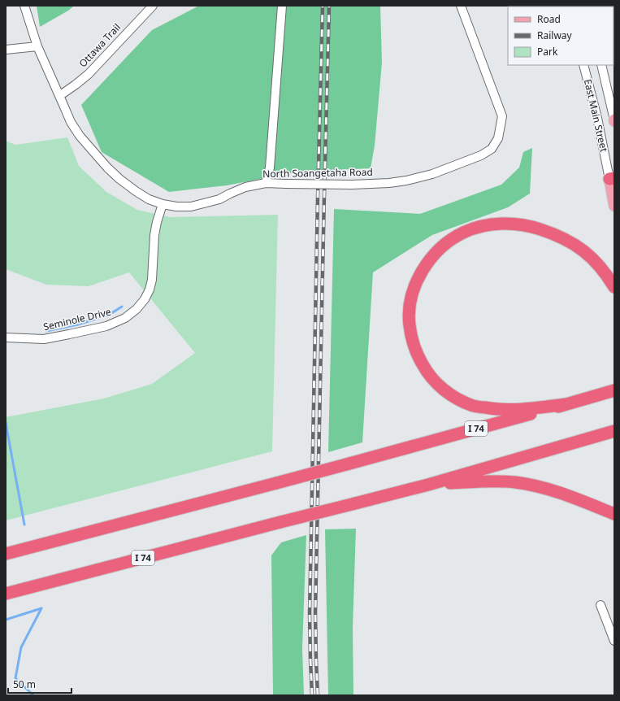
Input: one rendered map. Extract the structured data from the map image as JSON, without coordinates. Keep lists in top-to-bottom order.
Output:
{
  "streets": {
    "highway": ["I 74"],
    "main road": ["East Main Street"],
    "street": ["Ottawa Trail", "North Soangetaha Road", "Seminole Drive"]
  },
  "crossings": [
    ["Ottawa Trail", "North Soangetaha Road"],
    ["North Soangetaha Road", "Seminole Drive"]
  ],
  "legend": ["Road", "Railway", "Park"],
  "scale_bar": "50 m"
}
